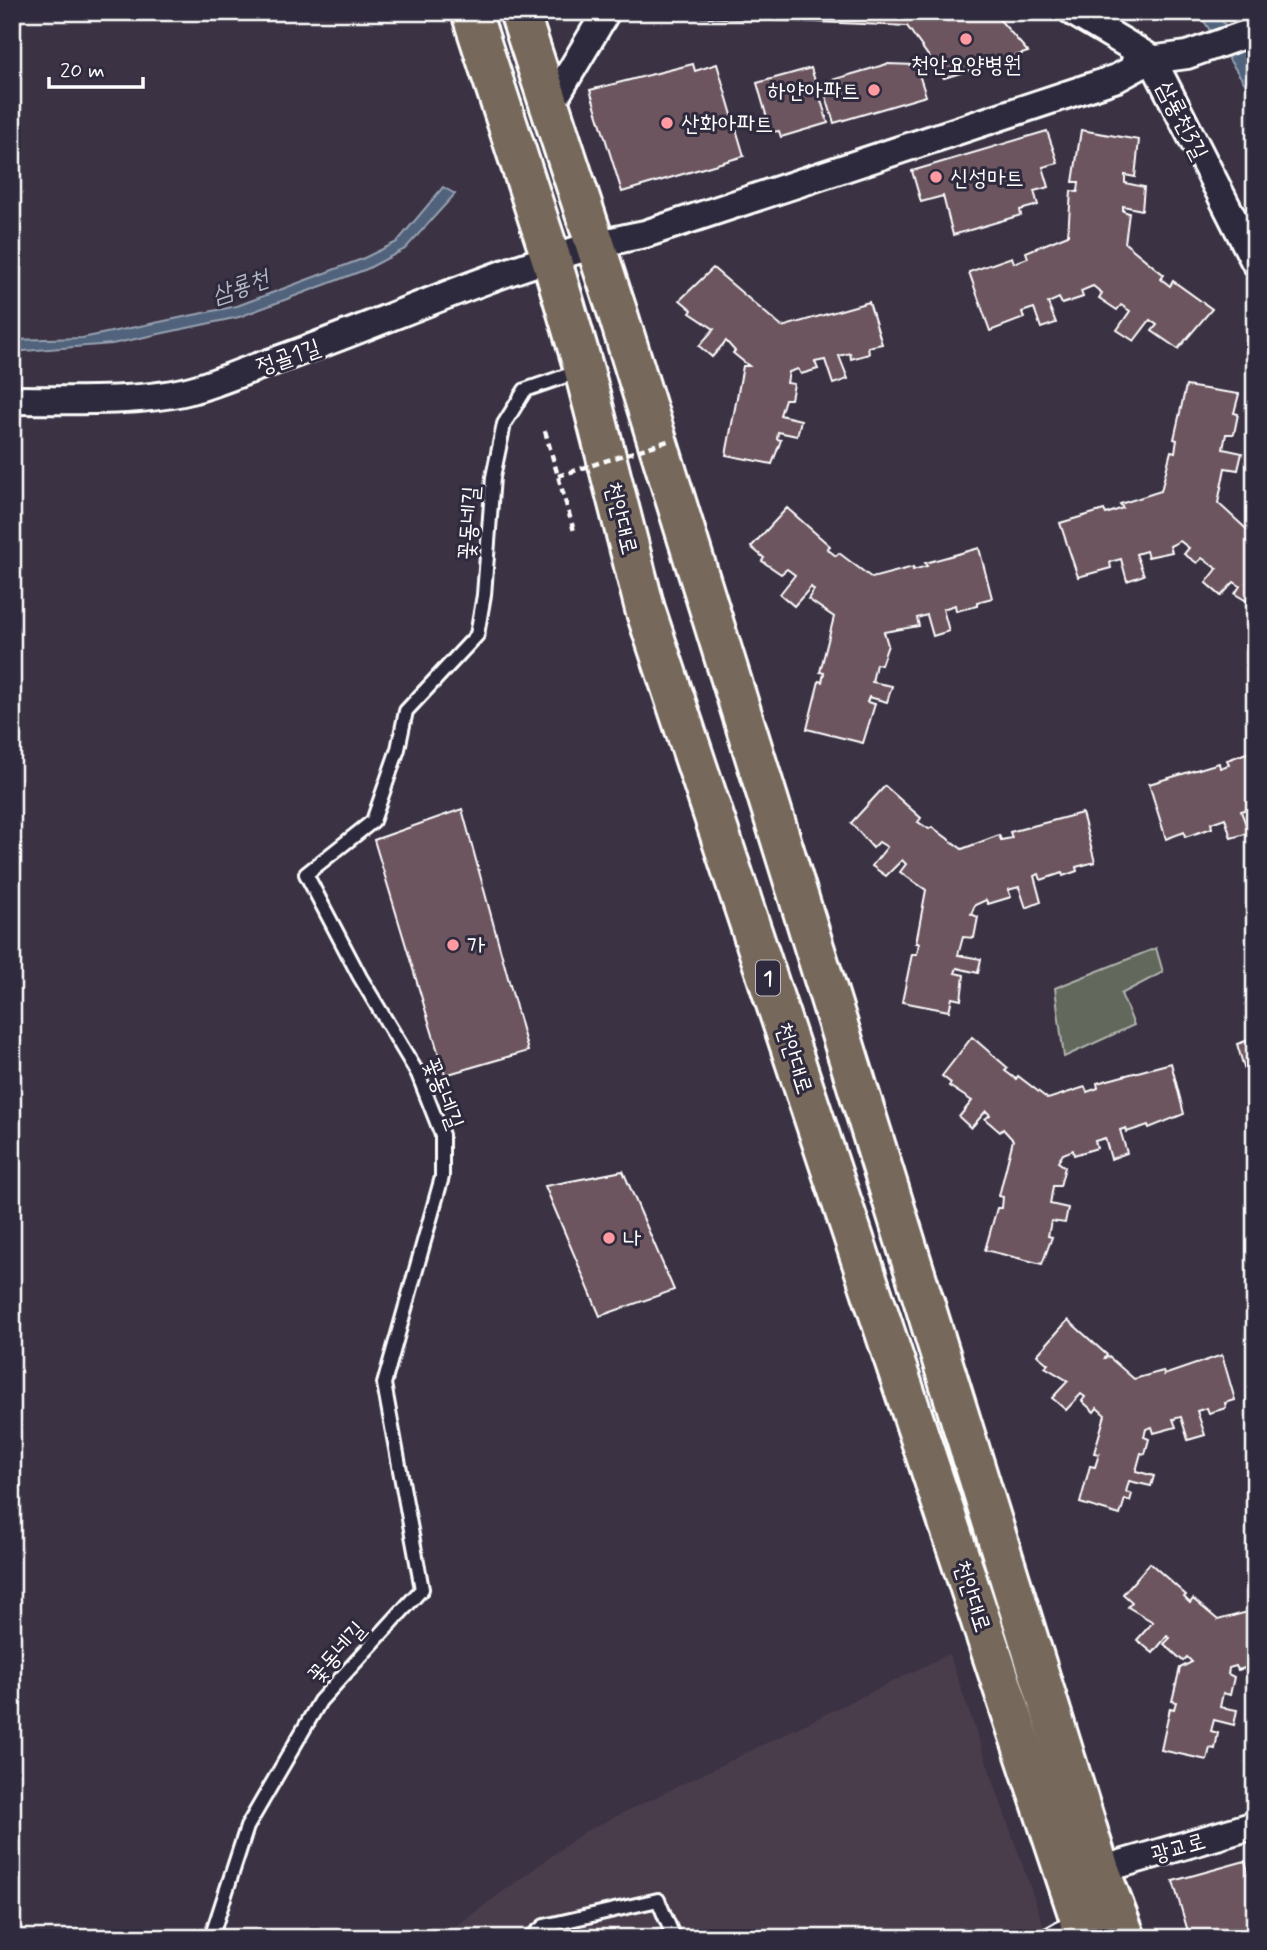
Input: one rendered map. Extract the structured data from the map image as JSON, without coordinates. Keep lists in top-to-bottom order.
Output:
{
  "streets": {
    "main road": ["천안대로", "1"],
    "street": ["삼룡천3길", "정골1길", "광교로"],
    "lane": ["꽃동네길"]
  },
  "crossings": [
    ["삼룡천3길", "정골1길"],
    ["정골1길", "천안대로"],
    ["천안대로", "꽃동네길"],
    ["천안대로", "광교로"]
  ],
  "water": ["삼룡천"],
  "places": [
    "천안요양병원",
    "하얀아파트",
    "산화아파트",
    "신성마트",
    "가",
    "나"
  ],
  "scale_bar": "20 m"
}
